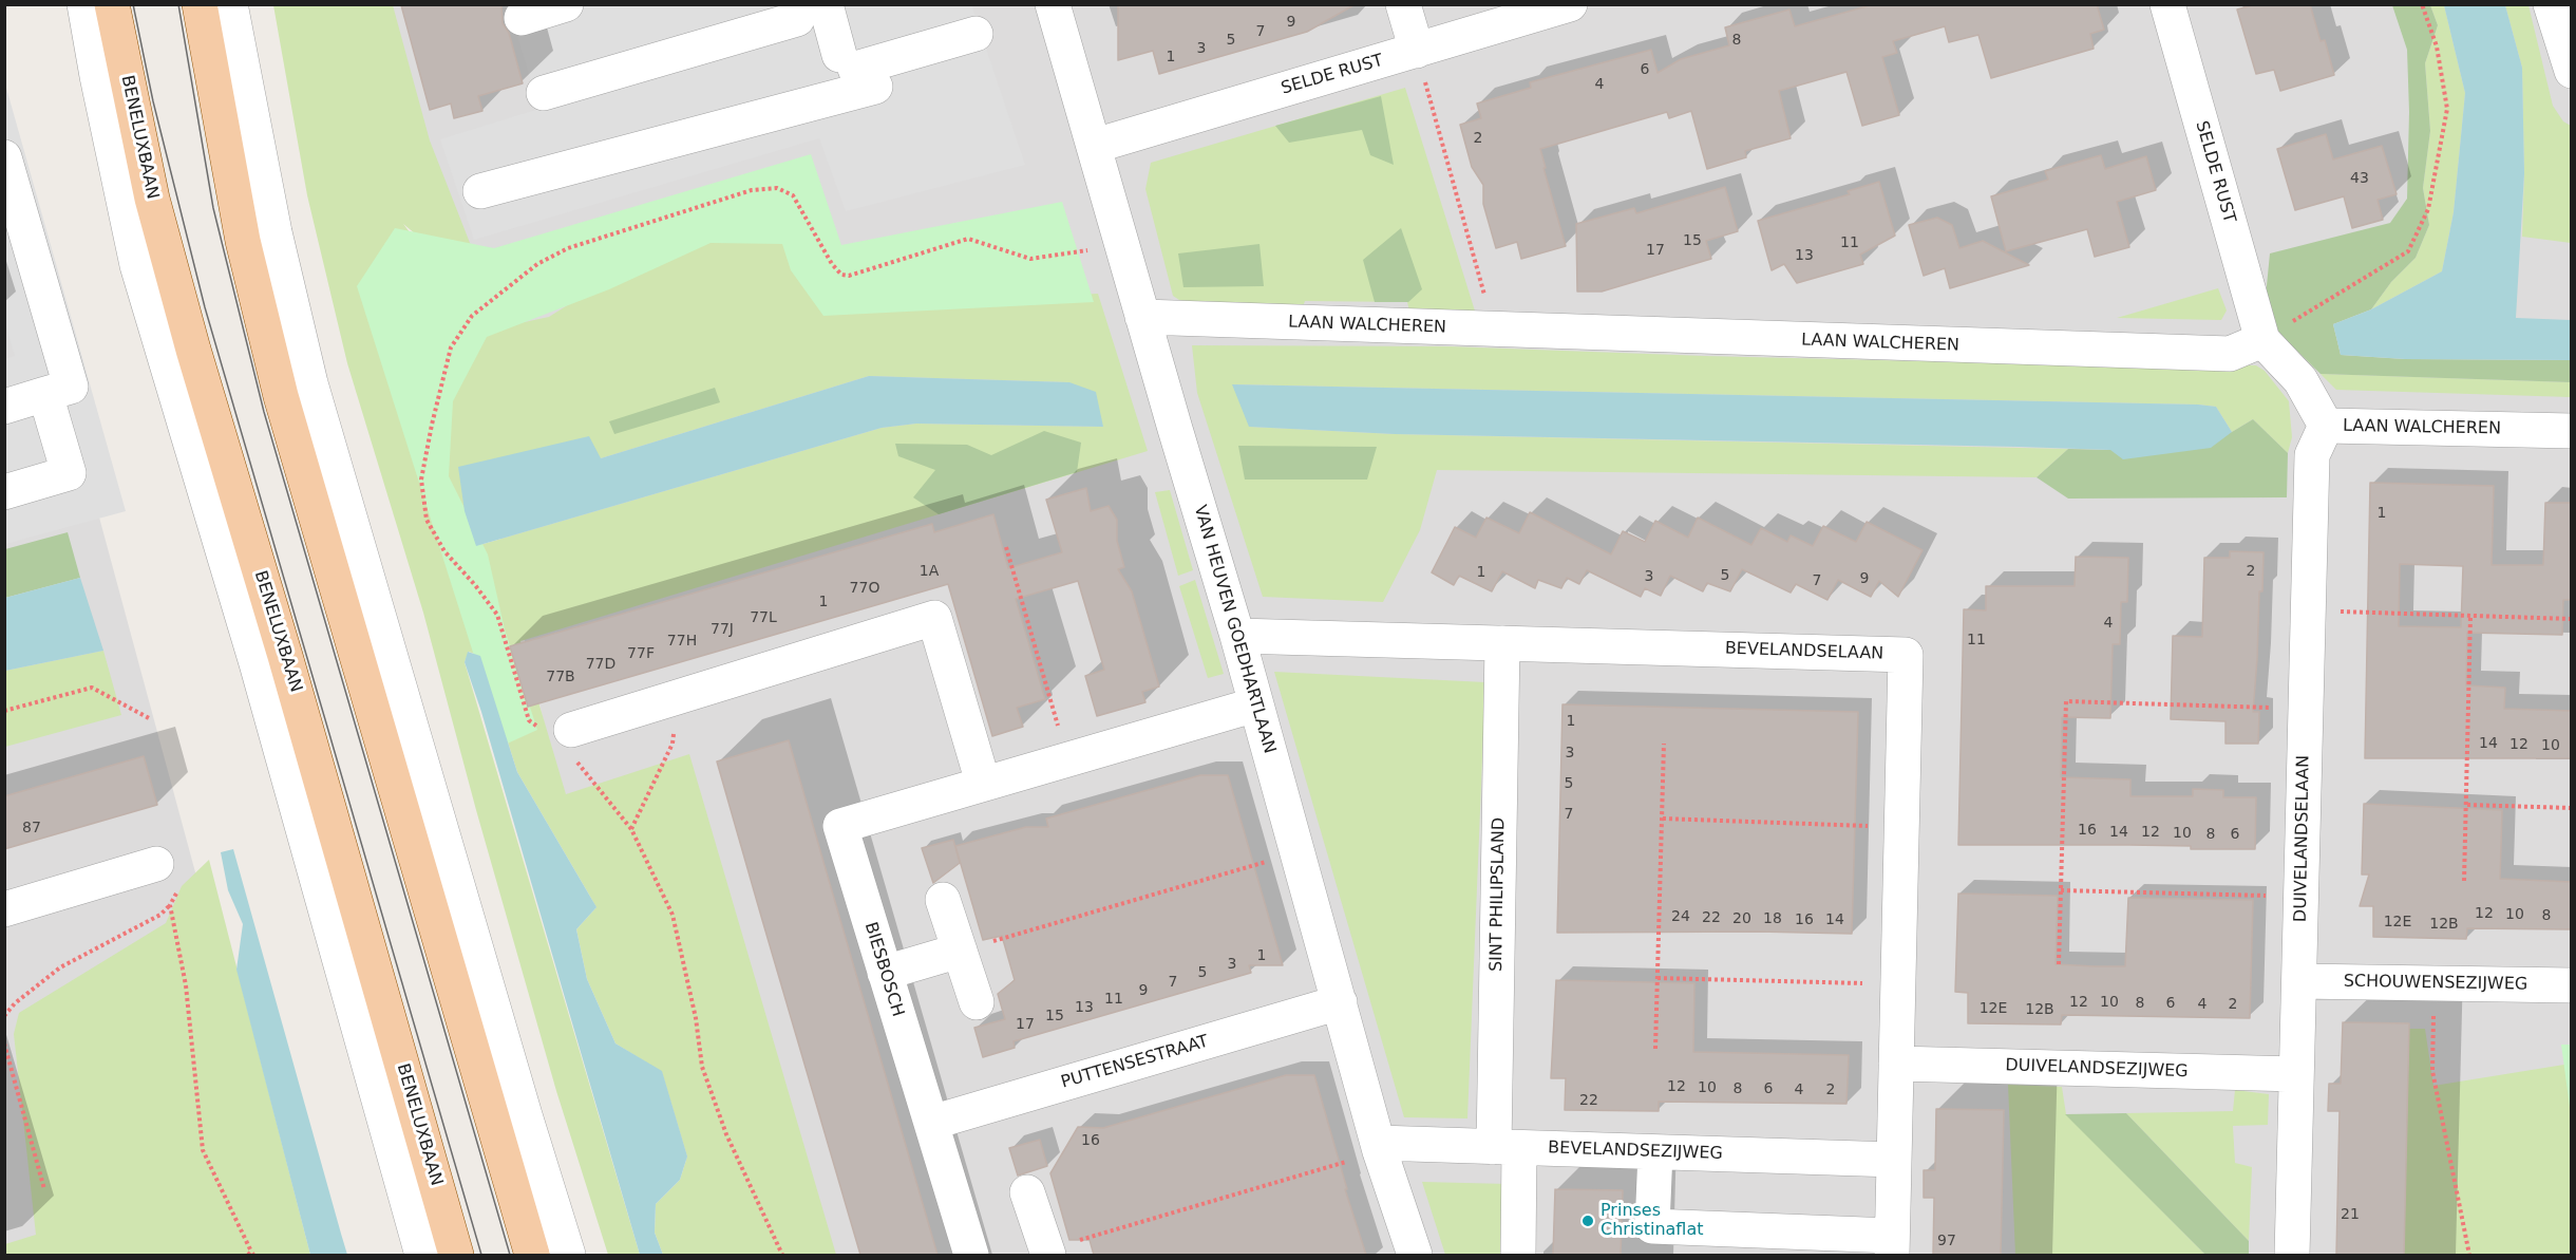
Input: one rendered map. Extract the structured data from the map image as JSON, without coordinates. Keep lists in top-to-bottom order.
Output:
{
  "streets": {
    "main road": ["BENELUXBAAN"],
    "street": [
      "SELDE RUST",
      "LAAN WALCHEREN",
      "VAN HEUVEN GOEDHARTLAAN",
      "BEVELANDSELAAN",
      "DUIVELANDSELAAN",
      "SINT PHILIPSLAND",
      "BIESBOSCH",
      "SCHOUWENSEZIJWEG",
      "PUTTENSESTRAAT",
      "DUIVELANDSEZIJWEG",
      "BEVELANDSEZIJWEG"
    ]
  },
  "crossings": [
    ["SELDE RUST", "LAAN WALCHEREN"],
    ["SELDE RUST", "VAN HEUVEN GOEDHARTLAAN"],
    ["LAAN WALCHEREN", "VAN HEUVEN GOEDHARTLAAN"],
    ["LAAN WALCHEREN", "DUIVELANDSELAAN"],
    ["VAN HEUVEN GOEDHARTLAAN", "BEVELANDSELAAN"],
    ["VAN HEUVEN GOEDHARTLAAN", "BIESBOSCH"],
    ["VAN HEUVEN GOEDHARTLAAN", "PUTTENSESTRAAT"],
    ["VAN HEUVEN GOEDHARTLAAN", "BEVELANDSEZIJWEG"],
    ["BEVELANDSELAAN", "SINT PHILIPSLAND"],
    ["BEVELANDSELAAN", "DUIVELANDSEZIJWEG"],
    ["BEVELANDSELAAN", "BEVELANDSEZIJWEG"],
    ["DUIVELANDSELAAN", "SCHOUWENSEZIJWEG"],
    ["DUIVELANDSELAAN", "DUIVELANDSEZIJWEG"],
    ["SINT PHILIPSLAND", "BEVELANDSEZIJWEG"],
    ["BIESBOSCH", "PUTTENSESTRAAT"]
  ],
  "places": ["Prinses Christinaflat"],
  "house_numbers": [
    "9",
    "7",
    "5",
    "8",
    "3",
    "1",
    "6",
    "4",
    "2",
    "43",
    "15",
    "11",
    "17",
    "13",
    "1",
    "1A",
    "2",
    "1",
    "5",
    "3",
    "9",
    "7",
    "77O",
    "1",
    "77L",
    "4",
    "77J",
    "11",
    "77H",
    "77F",
    "77D",
    "77B",
    "1",
    "14",
    "12",
    "10",
    "3",
    "5",
    "7",
    "87",
    "16",
    "14",
    "12",
    "10",
    "8",
    "6",
    "12",
    "10",
    "8",
    "24",
    "22",
    "20",
    "18",
    "16",
    "14",
    "12E",
    "12B",
    "1",
    "3",
    "5",
    "7",
    "9",
    "11",
    "12",
    "10",
    "8",
    "6",
    "4",
    "2",
    "13",
    "12E",
    "12B",
    "15",
    "17",
    "12",
    "10",
    "8",
    "6",
    "4",
    "2",
    "22",
    "16",
    "21",
    "97"
  ]
}
